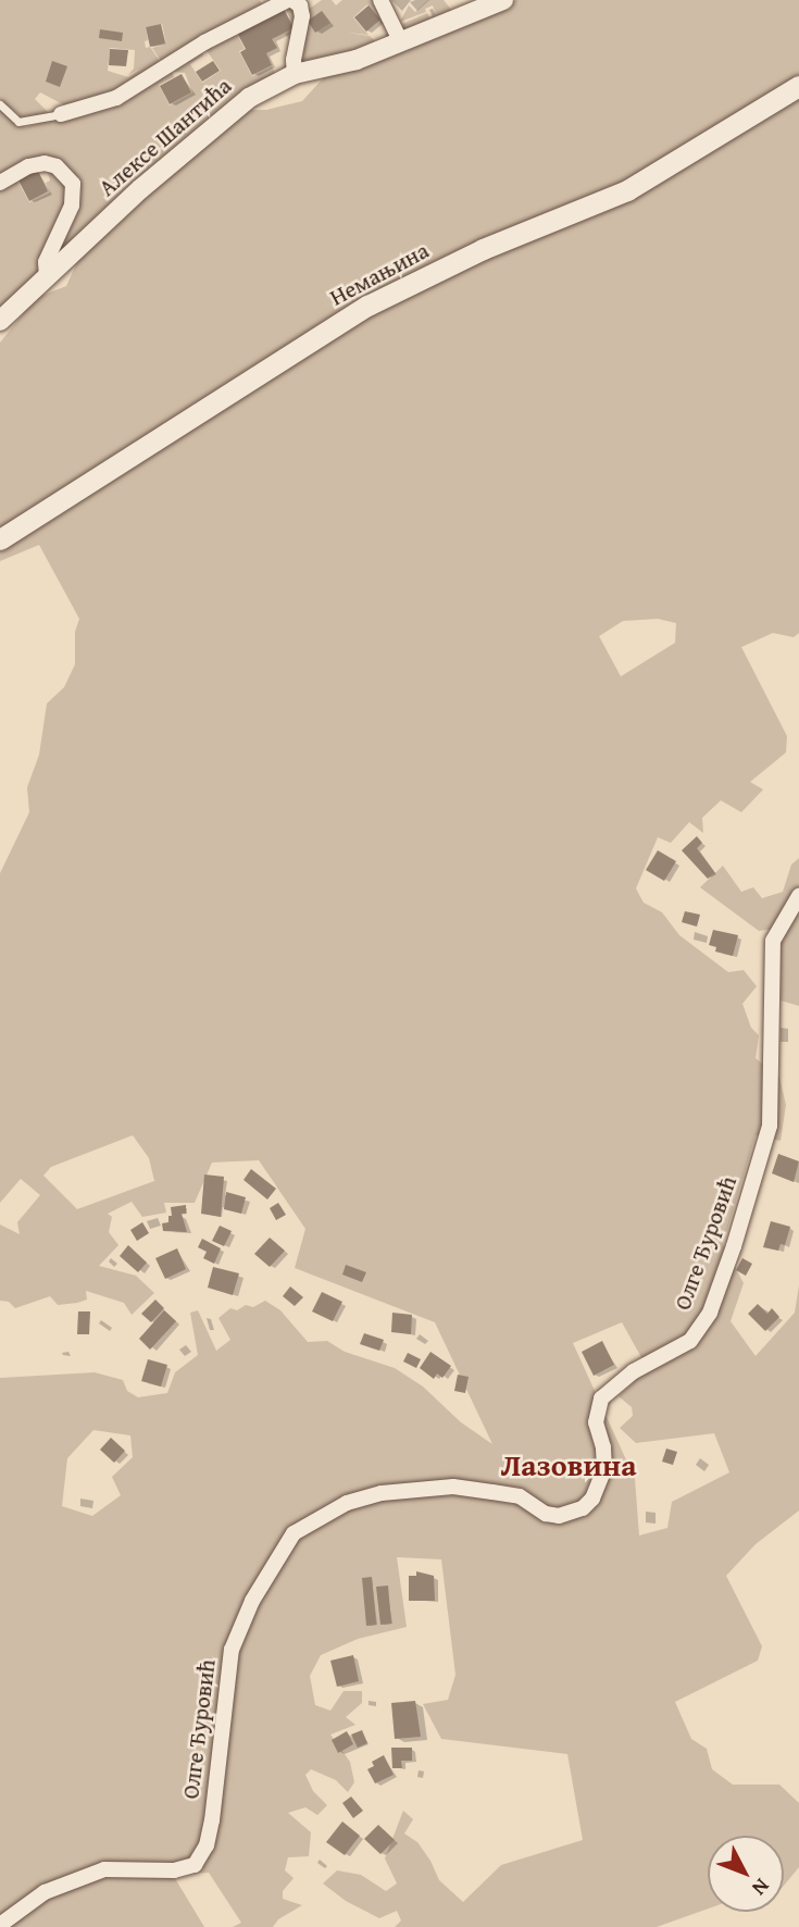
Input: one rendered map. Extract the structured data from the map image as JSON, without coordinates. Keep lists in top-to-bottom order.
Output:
{
  "streets": {
    "main road": ["Немањина"],
    "street": ["Алексе Шантића", "Олге Ђуровић"]
  },
  "districts": ["Лазовина"],
  "north": "bottom right"
}
